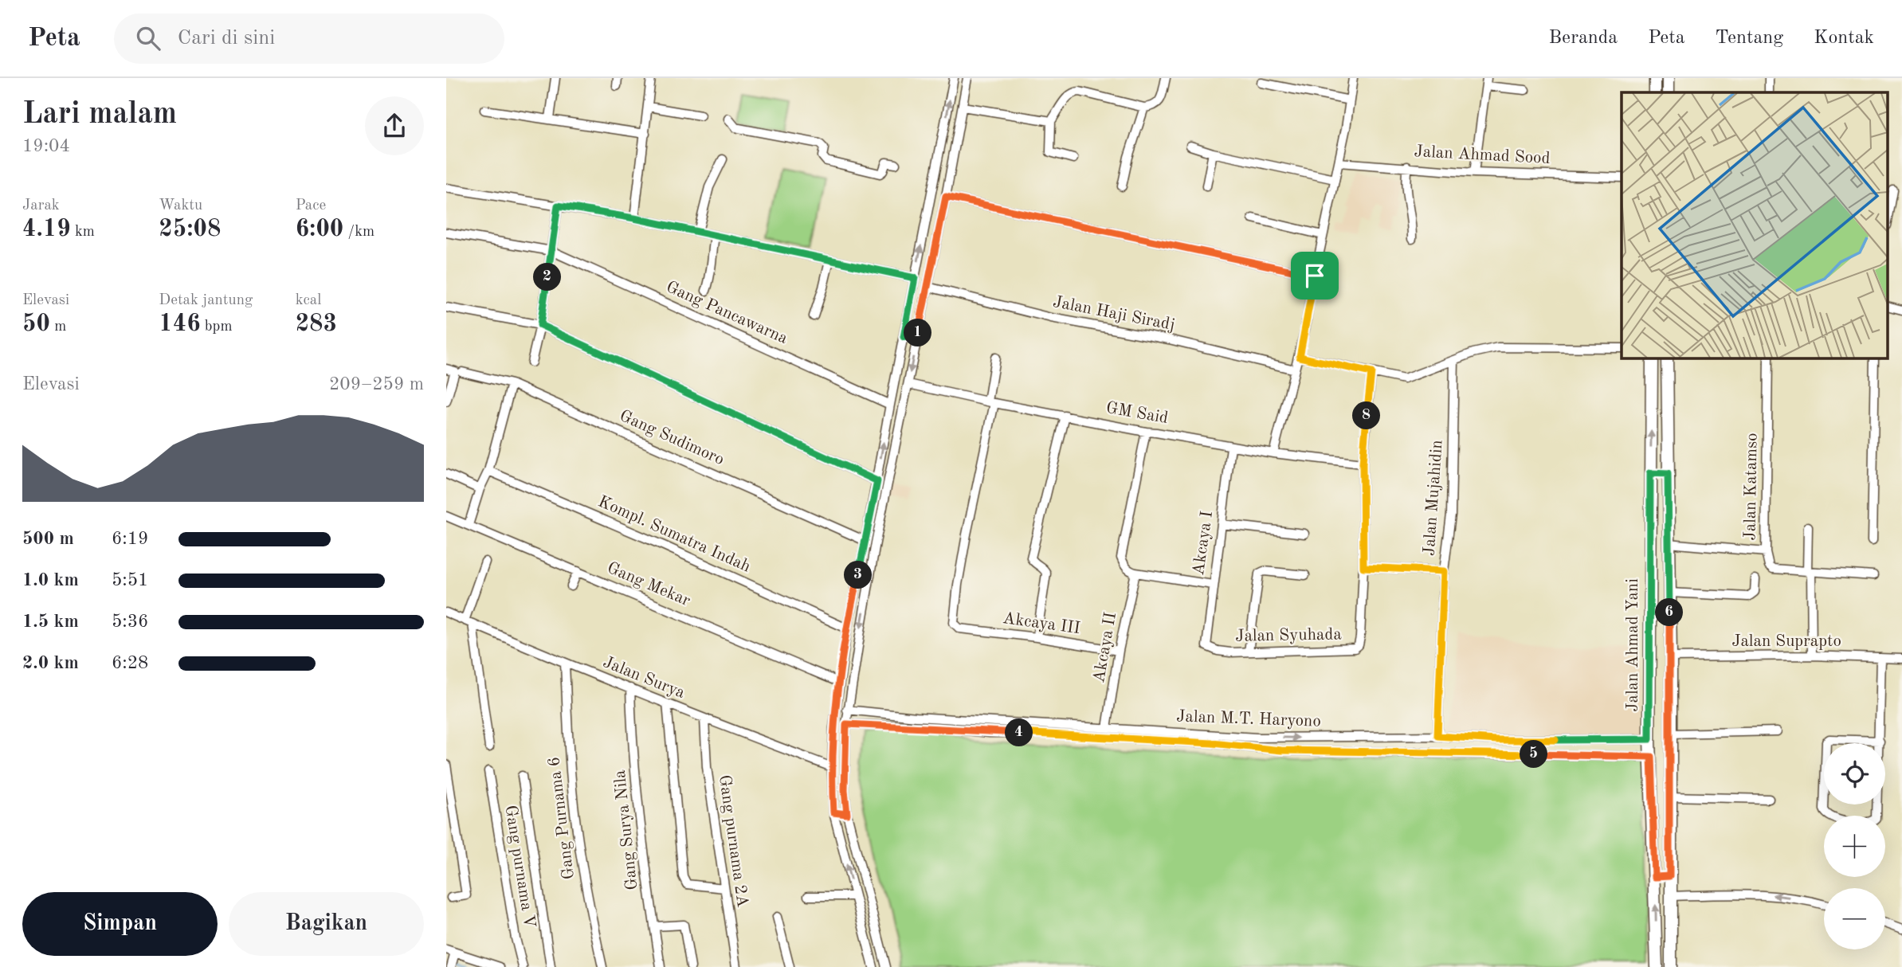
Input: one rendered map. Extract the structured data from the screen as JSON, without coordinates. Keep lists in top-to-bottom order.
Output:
{
  "streets": {
    "main road": ["Jalan Ahmad Yani"],
    "street": [
      "Jalan Ahmad Sood",
      "Gang Pancawarna",
      "Jalan Haji Siradj",
      "GM Said",
      "Gang Sudimoro",
      "Jalan Katamso",
      "Jalan Mujahidin",
      "Kompl. Sumatra Indah",
      "Akcaya I",
      "Gang Mekar",
      "Akcaya III",
      "Jalan Syuhada",
      "Jalan Suprapto",
      "Akcaya II",
      "Jalan Surya",
      "Jalan M.T. Haryono",
      "Gang Purnama 6",
      "Gang Surya Nila",
      "Gang purnama 2A",
      "Gang purnama V"
    ]
  },
  "crossings": [
    ["GM Said", "Akcaya I"],
    ["GM Said", "Akcaya III"],
    ["GM Said", "Jalan Syuhada"],
    ["Jalan Mujahidin", "Jalan M.T. Haryono"],
    ["Akcaya I", "Jalan Syuhada"],
    ["Akcaya III", "Akcaya II"],
    ["Jalan Ahmad Yani", "Jalan M.T. Haryono"],
    ["Akcaya II", "Jalan M.T. Haryono"],
    ["Jalan Surya", "Gang Purnama 6"],
    ["Jalan Surya", "Gang Surya Nila"],
    ["Jalan Surya", "Gang purnama 2A"]
  ],
  "page": {
    "header": "Peta",
    "search": "Cari di sini",
    "nav": [
      "Beranda",
      "Peta",
      "Tentang",
      "Kontak"
    ],
    "heading": ["Lari malam", "19:04"],
    "stats": [
      ["Jarak", "4.19 km"],
      ["Waktu", "25:08"],
      ["Pace", "6:00 /km"],
      ["Elevasi", "50 m"],
      ["Detak jantung", "146 bpm"],
      ["kcal", "283"]
    ],
    "pins": [
      "2",
      "1",
      "8",
      "3",
      "6",
      "4",
      "5"
    ],
    "chart": ["Elevasi", "209–259 m"],
    "list": [
      {
        "name": "500 m",
        "note": "6:19"
      },
      {
        "name": "1.0 km",
        "note": "5:51"
      },
      {
        "name": "1.5 km",
        "note": "5:36"
      },
      {
        "name": "2.0 km",
        "note": "6:28"
      }
    ],
    "map_buttons": ["+", "−"],
    "buttons": ["Simpan", "Bagikan"]
  }
}
